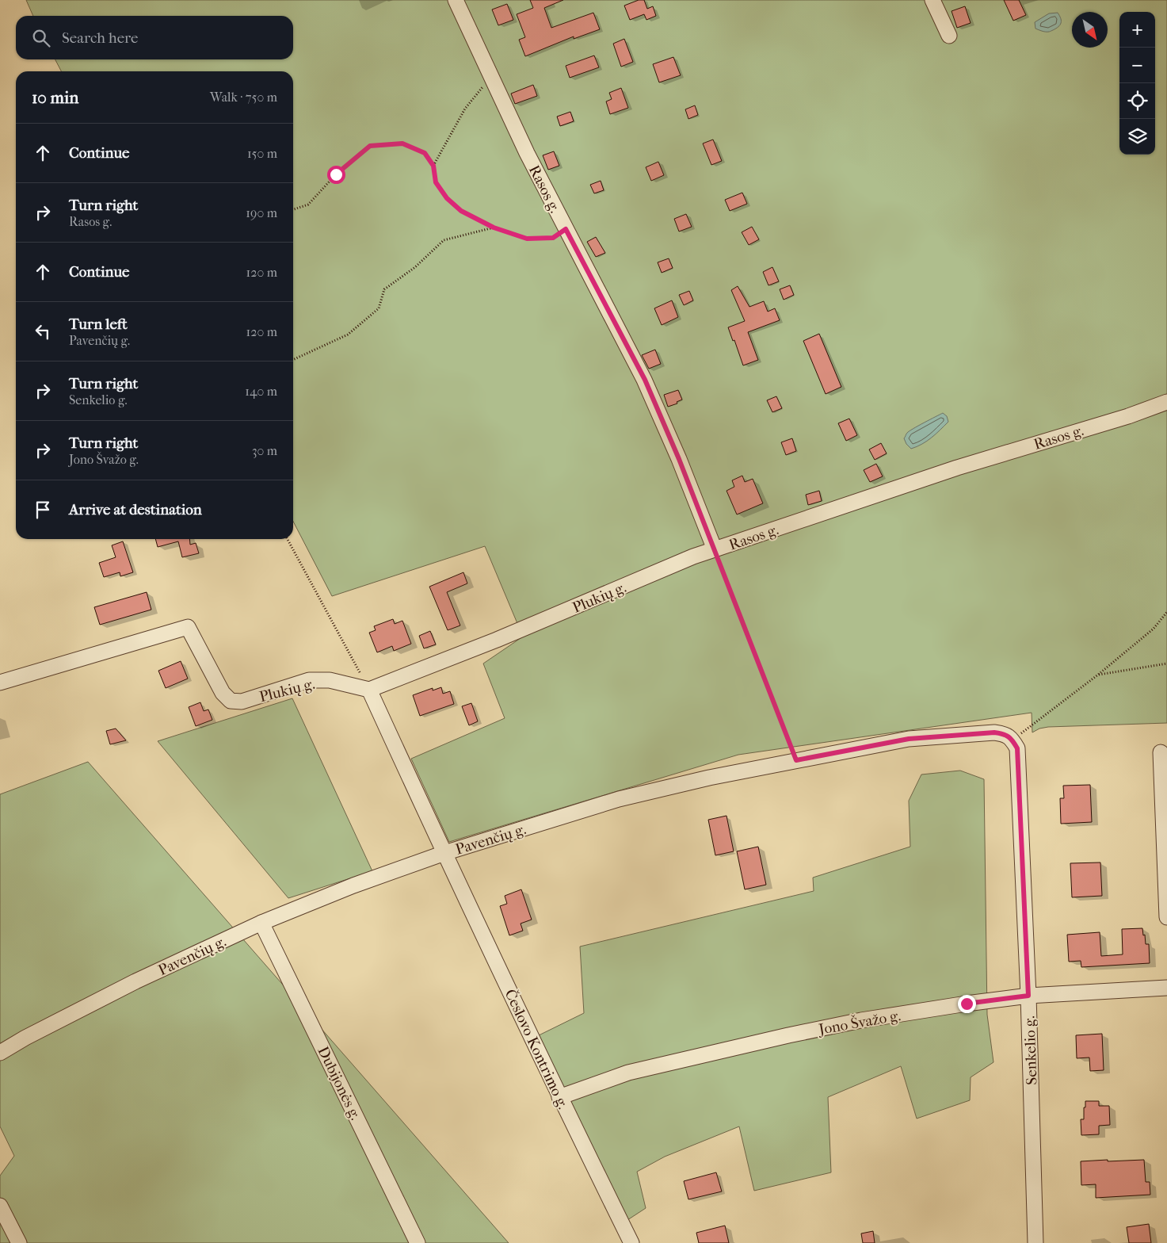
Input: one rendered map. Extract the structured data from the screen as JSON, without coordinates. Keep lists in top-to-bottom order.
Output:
{
  "streets": {
    "street": [
      "Rasos g.",
      "Plukių g.",
      "Pavenčių g.",
      "Jono Švažo g.",
      "Česlovo Kontrimo g.",
      "Senkelio g.",
      "Dubijonės g."
    ]
  },
  "crossings": [
    ["Rasos g.", "Plukių g."],
    ["Plukių g.", "Česlovo Kontrimo g."],
    ["Pavenčių g.", "Česlovo Kontrimo g."],
    ["Pavenčių g.", "Senkelio g."],
    ["Pavenčių g.", "Dubijonės g."],
    ["Jono Švažo g.", "Česlovo Kontrimo g."],
    ["Jono Švažo g.", "Senkelio g."]
  ],
  "north": "bottom right",
  "page": {
    "map_buttons": ["+", "−"],
    "search": "Search here",
    "heading": ["10 min", "Walk · 750 m"],
    "list": [
      ["Continue", "150 m"],
      ["Turn right", "Rasos g.", "190 m"],
      ["Continue", "120 m"],
      ["Turn left", "Pavenčių g.", "120 m"],
      ["Turn right", "Senkelio g.", "140 m"],
      ["Turn right", "Jono Švažo g.", "30 m"],
      "Arrive at destination"
    ]
  }
}
